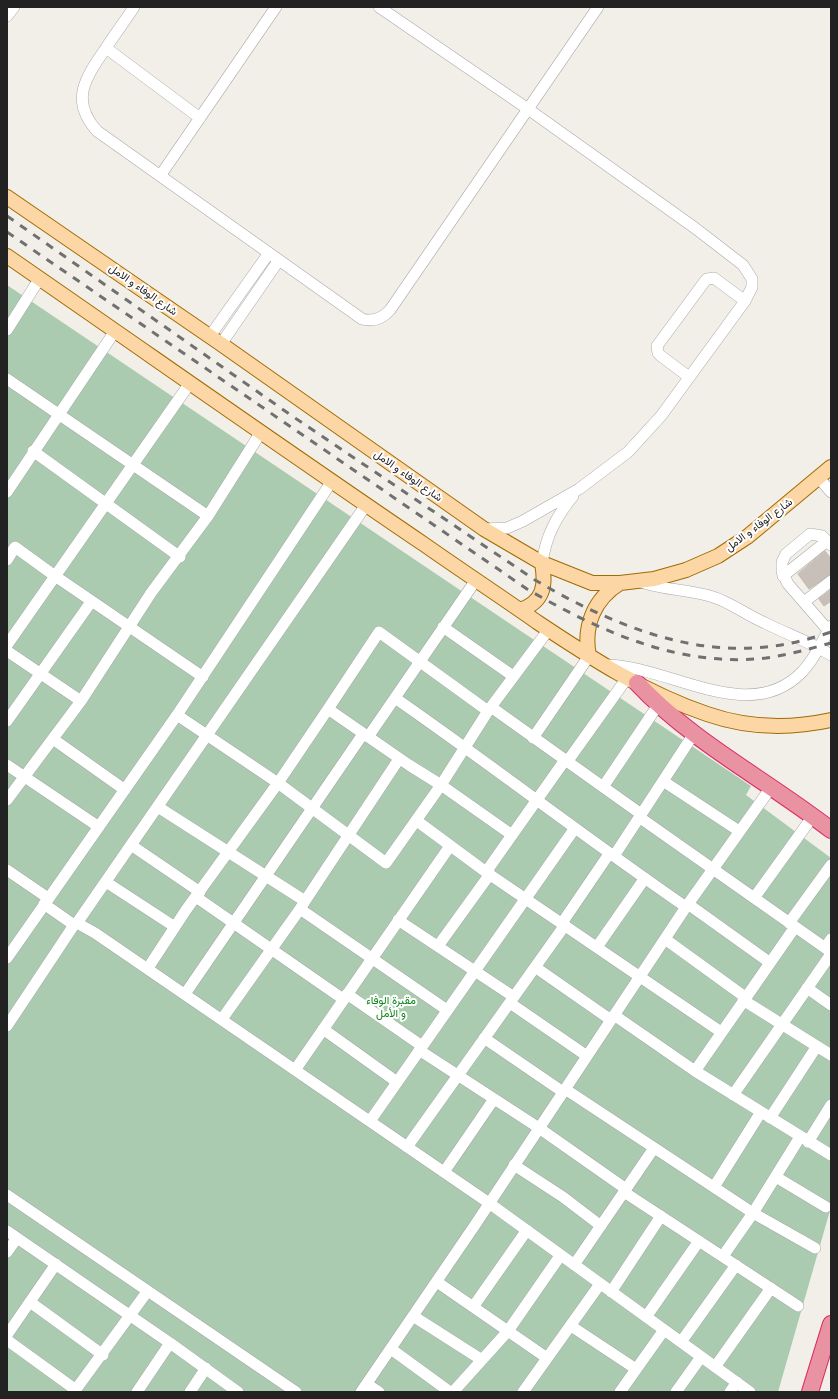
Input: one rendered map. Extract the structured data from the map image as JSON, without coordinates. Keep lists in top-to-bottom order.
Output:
{
  "streets": {
    "main road": ["شارع الوفاء و الامل"]
  },
  "parks": ["مقبرة الوفاء و الأمل"]
}
